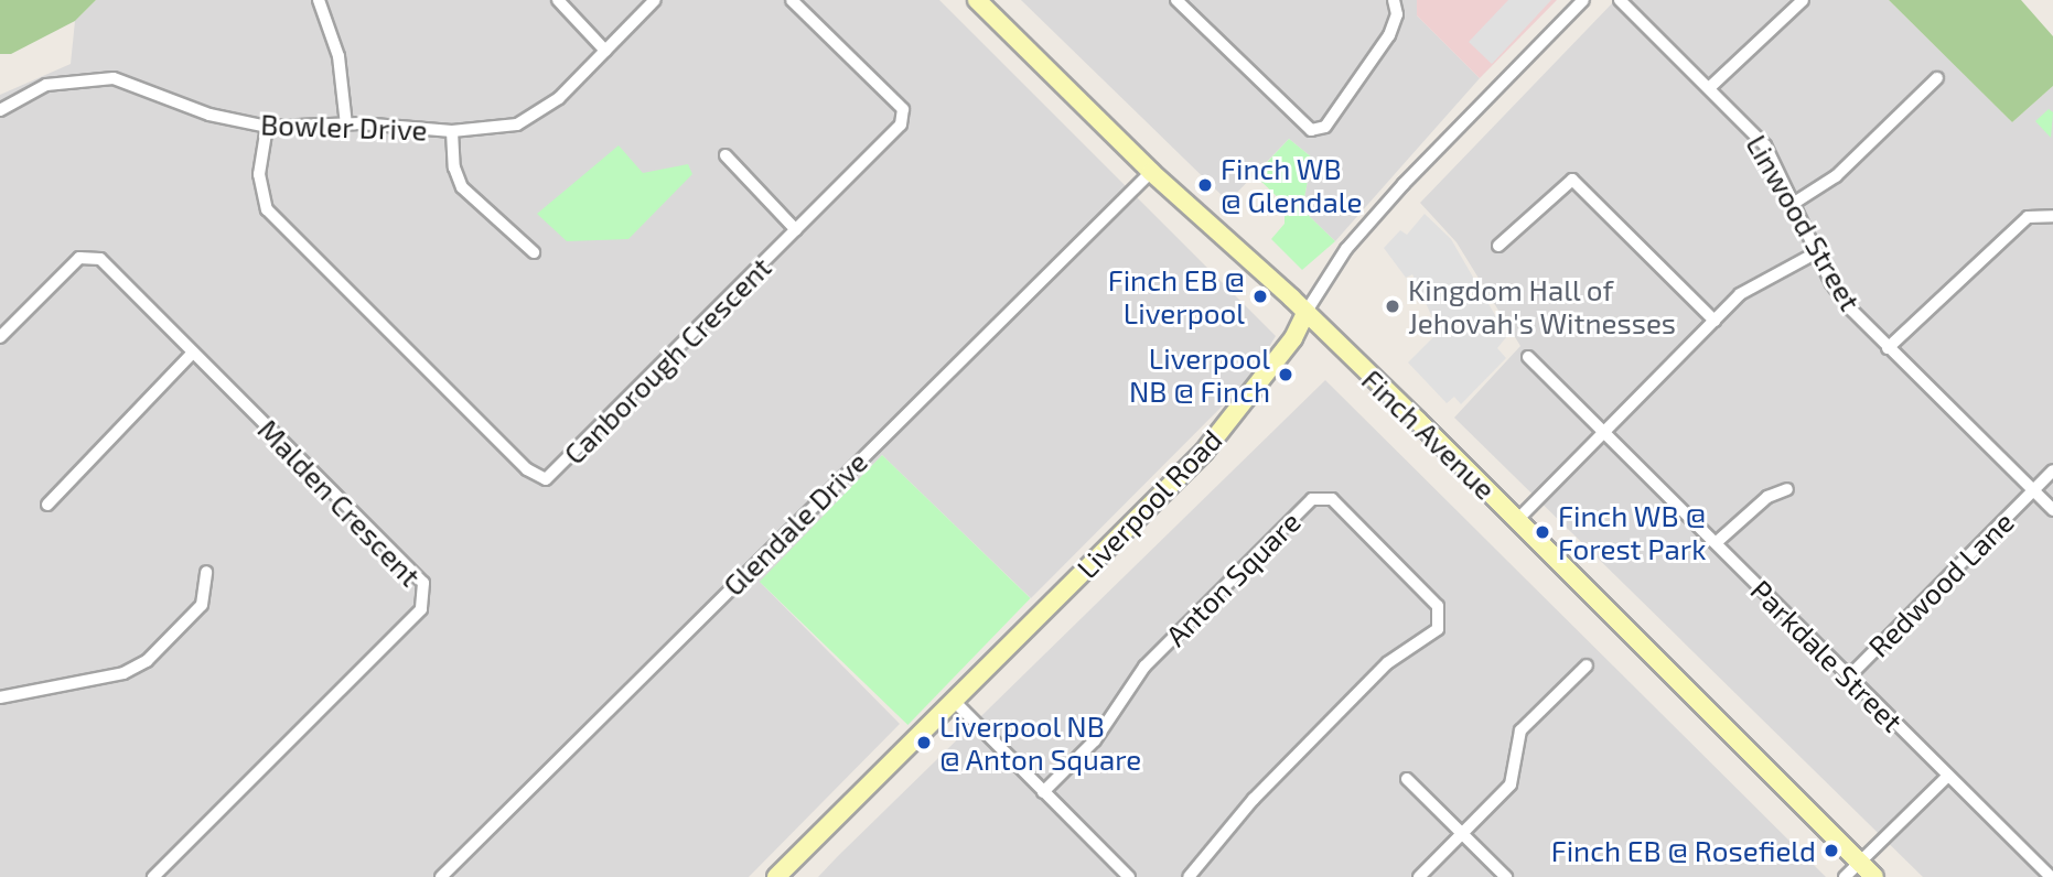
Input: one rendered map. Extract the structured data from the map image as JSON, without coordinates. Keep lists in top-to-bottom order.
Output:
{
  "streets": {
    "main road": ["Finch Avenue", "Liverpool Road"],
    "street": [
      "Bowler Drive",
      "Linwood Street",
      "Canborough Crescent",
      "Malden Crescent",
      "Glendale Drive",
      "Anton Square",
      "Redwood Lane",
      "Parkdale Street"
    ]
  },
  "crossings": [
    ["Bowler Drive", "Canborough Crescent"],
    ["Linwood Street", "Redwood Lane"],
    ["Finch Avenue", "Liverpool Road"],
    ["Finch Avenue", "Glendale Drive"],
    ["Redwood Lane", "Parkdale Street"]
  ],
  "places": [
    "Finch WB @ Glendale",
    "Finch EB @ Liverpool",
    "Kingdom Hall of Jehovah's Witnesses",
    "Liverpool NB @ Finch",
    "Finch WB @ Forest Park",
    "Liverpool NB @ Anton Square",
    "Finch EB @ Rosefield"
  ]
}
